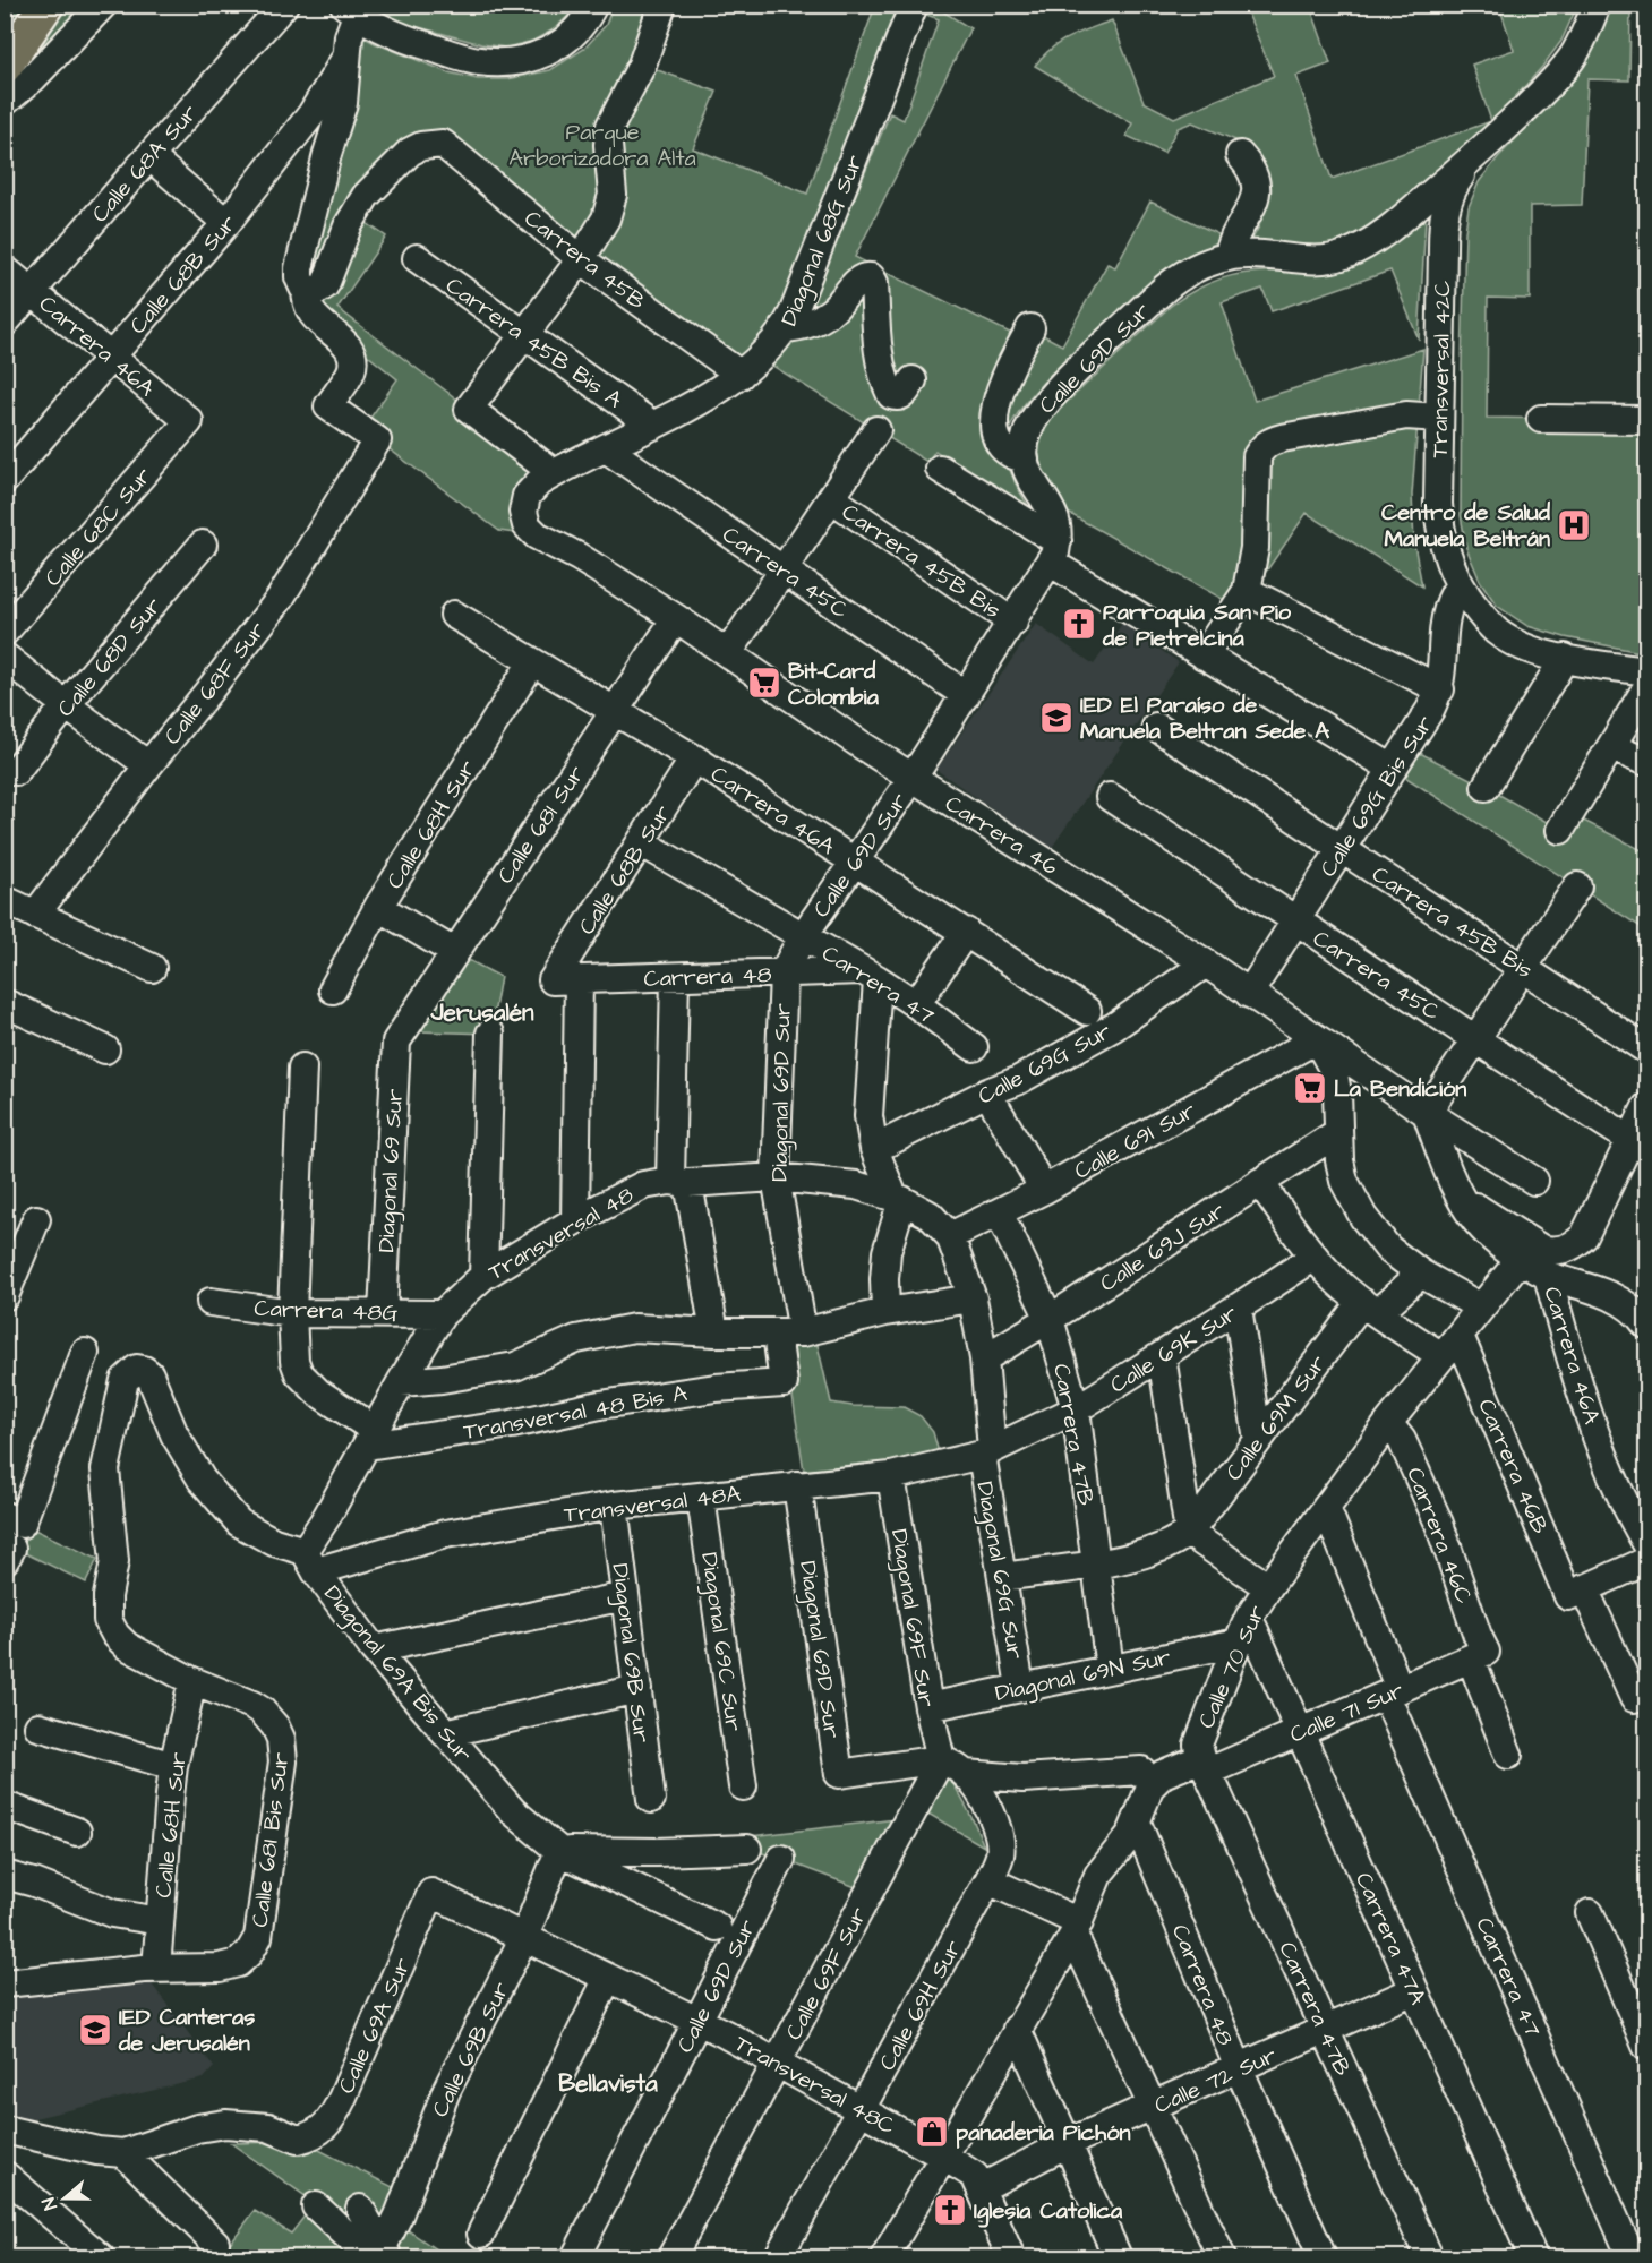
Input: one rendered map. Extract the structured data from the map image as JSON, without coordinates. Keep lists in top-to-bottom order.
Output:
{
  "streets": {
    "street": [
      "Calle 68A Sur",
      "Diagonal 68G Sur",
      "Carrera 45B",
      "Calle 68B Sur",
      "Carrera 45B Bis A",
      "Carrera 46A",
      "Calle 69D Sur",
      "Transversal 42C",
      "Calle 68C Sur",
      "Carrera 45B Bis",
      "Carrera 45C",
      "Calle 68D Sur",
      "Calle 68F Sur",
      "Calle 69G Bis Sur",
      "Calle 68H Sur",
      "Calle 68I Sur",
      "Carrera 46",
      "Carrera 48",
      "Carrera 47",
      "Calle 69G Sur",
      "Diagonal 69D Sur",
      "Calle 69I Sur",
      "Diagonal 69 Sur",
      "Transversal 48",
      "Calle 69J Sur",
      "Carrera 48G",
      "Calle 69K Sur",
      "Transversal 48 Bis A",
      "Calle 69M Sur",
      "Carrera 47B",
      "Carrera 46B",
      "Transversal 48A",
      "Carrera 46C",
      "Diagonal 69G Sur",
      "Diagonal 69F Sur",
      "Diagonal 69C Sur",
      "Diagonal 69B Sur",
      "Calle 70 Sur",
      "Diagonal 69A Bis Sur",
      "Diagonal 69N Sur",
      "Calle 71 Sur",
      "Calle 68I Bis Sur",
      "Carrera 47A",
      "Calle 69F Sur",
      "Calle 69H Sur",
      "Calle 69A Sur",
      "Calle 69B Sur",
      "Calle 72 Sur",
      "Transversal 48C"
    ]
  },
  "crossings": [
    ["Calle 68A Sur", "Carrera 46A"],
    ["Diagonal 68G Sur", "Carrera 45B"],
    ["Diagonal 68G Sur", "Carrera 45B Bis A"],
    ["Diagonal 68G Sur", "Carrera 45C"],
    ["Diagonal 68G Sur", "Carrera 46"],
    ["Carrera 45B", "Calle 68B Sur"],
    ["Calle 68B Sur", "Carrera 46A"],
    ["Calle 68B Sur", "Calle 68F Sur"],
    ["Calle 68B Sur", "Carrera 48"],
    ["Calle 68B Sur", "Carrera 47"],
    ["Carrera 46A", "Calle 69D Sur"],
    ["Carrera 46A", "Calle 68C Sur"],
    ["Carrera 46A", "Calle 68H Sur"],
    ["Carrera 46A", "Calle 68I Sur"],
    ["Carrera 46A", "Calle 70 Sur"],
    ["Calle 69D Sur", "Transversal 42C"],
    ["Calle 69D Sur", "Carrera 45B Bis"],
    ["Calle 69D Sur", "Carrera 45C"],
    ["Calle 69D Sur", "Carrera 46"],
    ["Calle 69D Sur", "Carrera 48"],
    ["Calle 69D Sur", "Carrera 47"],
    ["Calle 69D Sur", "Diagonal 69D Sur"],
    ["Calle 69D Sur", "Transversal 48C"],
    ["Transversal 42C", "Calle 69G Bis Sur"],
    ["Carrera 45B Bis", "Calle 69G Bis Sur"],
    ["Carrera 45C", "Calle 69G Bis Sur"],
    ["Calle 69G Bis Sur", "Carrera 46"],
    ["Calle 68H Sur", "Calle 68I Bis Sur"],
    ["Calle 68I Sur", "Carrera 46"],
    ["Calle 68I Sur", "Diagonal 69 Sur"],
    ["Carrera 46", "Calle 69G Sur"],
    ["Carrera 46", "Calle 69I Sur"],
    ["Carrera 48", "Carrera 47"],
    ["Carrera 48", "Diagonal 69D Sur"],
    ["Carrera 48", "Calle 70 Sur"],
    ["Carrera 48", "Calle 72 Sur"],
    ["Carrera 47", "Calle 70 Sur"],
    ["Carrera 47", "Calle 71 Sur"],
    ["Diagonal 69D Sur", "Transversal 48"],
    ["Diagonal 69D Sur", "Transversal 48 Bis A"],
    ["Diagonal 69D Sur", "Transversal 48A"],
    ["Diagonal 69D Sur", "Diagonal 69F Sur"],
    ["Diagonal 69D Sur", "Calle 69F Sur"],
    ["Diagonal 69D Sur", "Calle 69H Sur"],
    ["Calle 69I Sur", "Transversal 48"],
    ["Calle 69I Sur", "Carrera 47B"],
    ["Calle 69I Sur", "Diagonal 69G Sur"],
    ["Diagonal 69 Sur", "Carrera 48G"],
    ["Transversal 48", "Carrera 48G"],
    ["Transversal 48", "Transversal 48 Bis A"],
    ["Transversal 48", "Transversal 48A"],
    ["Transversal 48", "Diagonal 69G Sur"],
    ["Transversal 48", "Diagonal 69A Bis Sur"],
    ["Calle 69J Sur", "Carrera 47B"],
    ["Calle 69J Sur", "Diagonal 69G Sur"],
    ["Calle 69K Sur", "Carrera 47B"],
    ["Calle 69K Sur", "Transversal 48A"],
    ["Calle 69K Sur", "Diagonal 69G Sur"],
    ["Carrera 47B", "Calle 70 Sur"],
    ["Carrera 47B", "Diagonal 69N Sur"],
    ["Carrera 47B", "Calle 71 Sur"],
    ["Carrera 47B", "Calle 72 Sur"],
    ["Carrera 46B", "Calle 70 Sur"],
    ["Transversal 48A", "Diagonal 69G Sur"],
    ["Transversal 48A", "Diagonal 69F Sur"],
    ["Transversal 48A", "Diagonal 69C Sur"],
    ["Transversal 48A", "Diagonal 69B Sur"],
    ["Transversal 48A", "Diagonal 69A Bis Sur"],
    ["Carrera 46C", "Calle 70 Sur"],
    ["Carrera 46C", "Calle 71 Sur"],
    ["Diagonal 69G Sur", "Diagonal 69N Sur"],
    ["Diagonal 69F Sur", "Diagonal 69N Sur"],
    ["Diagonal 69F Sur", "Calle 69F Sur"],
    ["Diagonal 69F Sur", "Calle 69H Sur"],
    ["Calle 70 Sur", "Diagonal 69N Sur"],
    ["Calle 70 Sur", "Calle 71 Sur"],
    ["Calle 70 Sur", "Carrera 47A"],
    ["Calle 70 Sur", "Transversal 48C"],
    ["Diagonal 69A Bis Sur", "Calle 69B Sur"],
    ["Calle 71 Sur", "Carrera 47A"],
    ["Carrera 47A", "Calle 72 Sur"],
    ["Calle 69F Sur", "Calle 69H Sur"],
    ["Calle 69F Sur", "Transversal 48C"],
    ["Calle 69H Sur", "Transversal 48C"],
    ["Calle 69A Sur", "Transversal 48C"],
    ["Calle 69B Sur", "Transversal 48C"],
    ["Calle 72 Sur", "Transversal 48C"]
  ],
  "districts": ["Jerusalén", "Bellavista"],
  "parks": ["Parque Arborizadora Alta"],
  "places": {
    "hospital": ["Centro de Salud Manuela Beltrán"],
    "church": ["Parroquia San Pio de Pietrelcina", "Iglesia Catolica"],
    "supermarket": ["Bit-Card Colombia", "La Bendición"],
    "school or university": ["IED El Paraíso de Manuela Beltran Sede A", "IED Canteras de Jerusalén"],
    "shop": ["panaderia Pichón"]
  },
  "north": "left"
}
